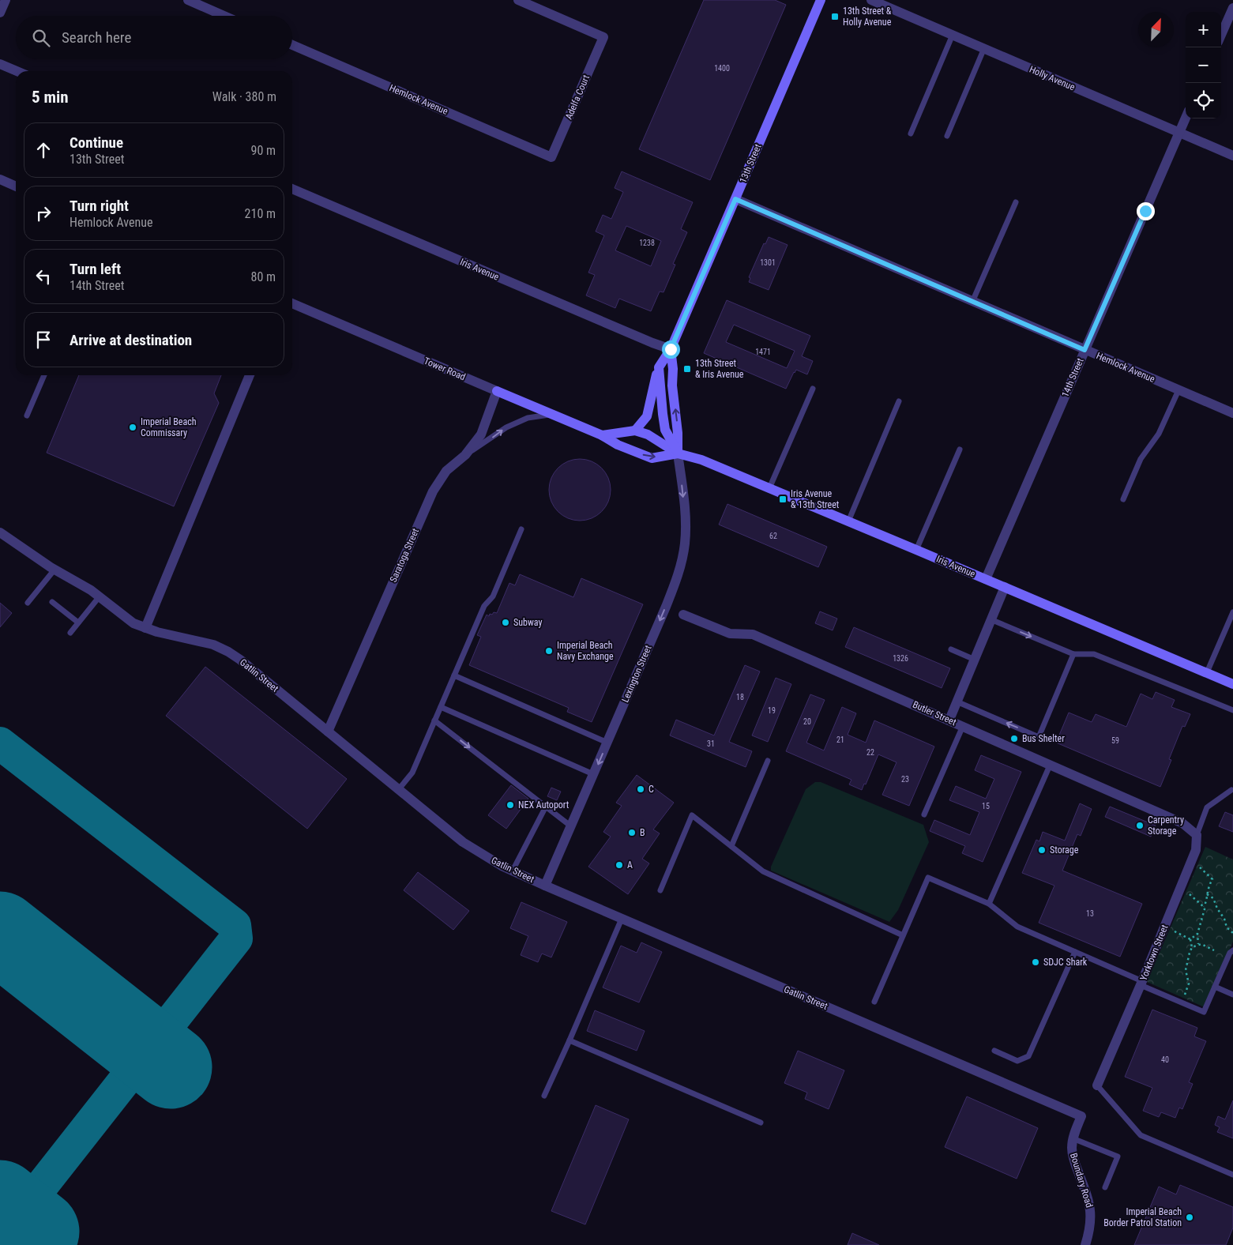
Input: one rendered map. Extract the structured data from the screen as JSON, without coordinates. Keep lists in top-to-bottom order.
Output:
{
  "streets": {
    "street": [
      "Holly Avenue",
      "Adelfa Court",
      "Hemlock Avenue",
      "13th Street",
      "Iris Avenue",
      "Tower Road",
      "14th Street",
      "Saratoga Street",
      "Lexington Street",
      "Gatlin Street",
      "Butler Street",
      "Yorktown Street",
      "Boundary Road"
    ]
  },
  "crossings": [
    ["Holly Avenue", "14th Street"],
    ["Adelfa Court", "Hemlock Avenue"],
    ["Hemlock Avenue", "13th Street"],
    ["Hemlock Avenue", "14th Street"],
    ["13th Street", "Iris Avenue"],
    ["Iris Avenue", "Tower Road"],
    ["Iris Avenue", "14th Street"],
    ["Iris Avenue", "Lexington Street"],
    ["Tower Road", "Saratoga Street"],
    ["Tower Road", "Lexington Street"],
    ["Saratoga Street", "Gatlin Street"],
    ["Lexington Street", "Gatlin Street"],
    ["Gatlin Street", "Boundary Road"],
    ["Butler Street", "Yorktown Street"]
  ],
  "one_way": ["Lexington Street"],
  "places": {
    "transit": ["13th Street & Holly Avenue", "13th Street & Iris Avenue", "Iris Avenue & 13th Street"],
    "other": [
      "Imperial Beach Commissary",
      "Subway",
      "Imperial Beach Navy Exchange",
      "Bus Shelter",
      "C",
      "NEX Autoport",
      "Carpentry Storage",
      "B",
      "Storage",
      "A",
      "SDJC Shark",
      "Imperial Beach Border Patrol Station"
    ]
  },
  "house_numbers": [
    "1400",
    "1238",
    "1301",
    "1471",
    "62",
    "1326",
    "18",
    "19",
    "20",
    "21",
    "59",
    "31",
    "22",
    "23",
    "15",
    "13",
    "40"
  ],
  "north": "top right",
  "page": {
    "map_buttons": ["+", "−"],
    "search": "Search here",
    "heading": ["5 min", "Walk · 380 m"],
    "list": [
      ["Continue", "13th Street", "90 m"],
      ["Turn right", "Hemlock Avenue", "210 m"],
      ["Turn left", "14th Street", "80 m"],
      "Arrive at destination"
    ]
  }
}
